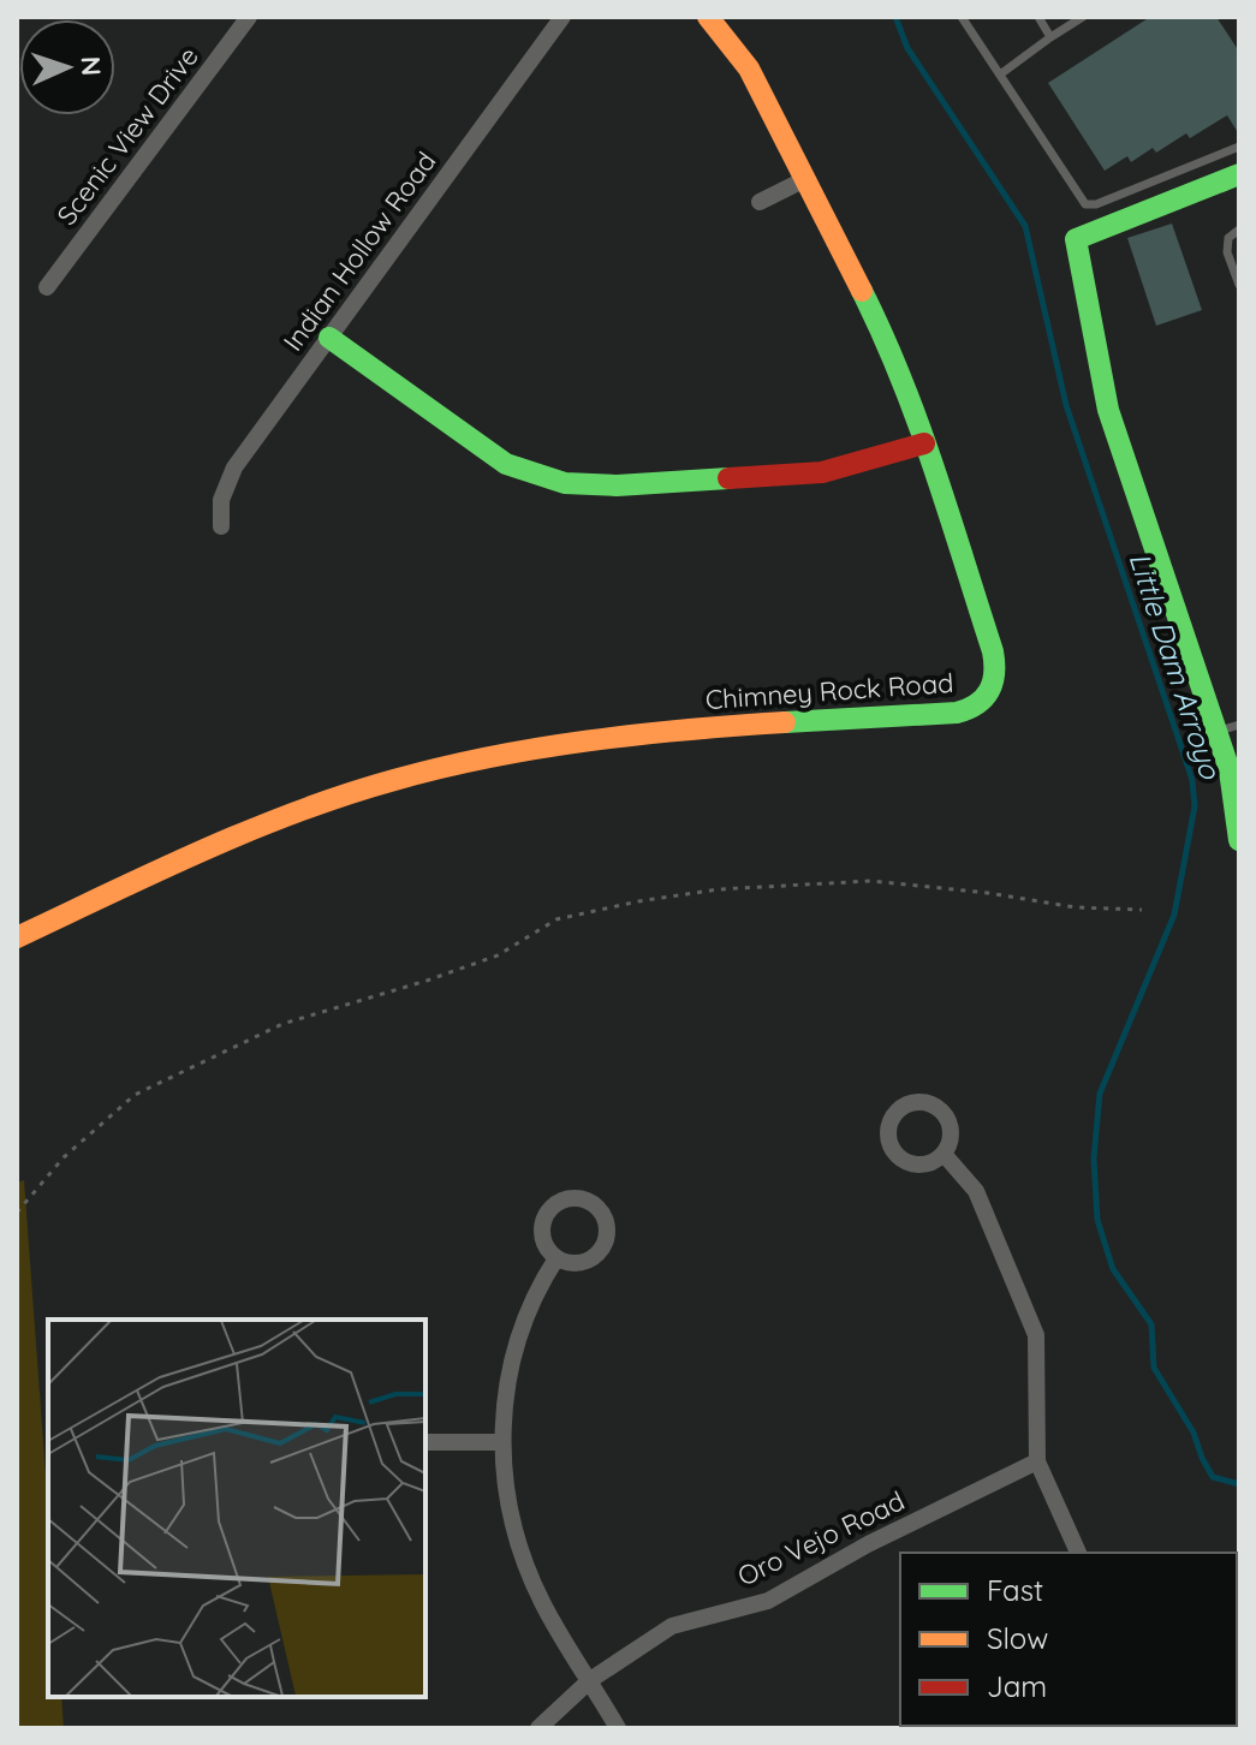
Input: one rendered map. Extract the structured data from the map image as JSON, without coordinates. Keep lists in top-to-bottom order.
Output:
{
  "streets": {
    "street": [
      "Scenic View Drive",
      "Indian Hollow Road",
      "Chimney Rock Road",
      "Oro Vejo Road"
    ]
  },
  "water": ["Little Dam Arroyo"],
  "legend": ["Fast", "Slow", "Jam"],
  "north": "right"
}
